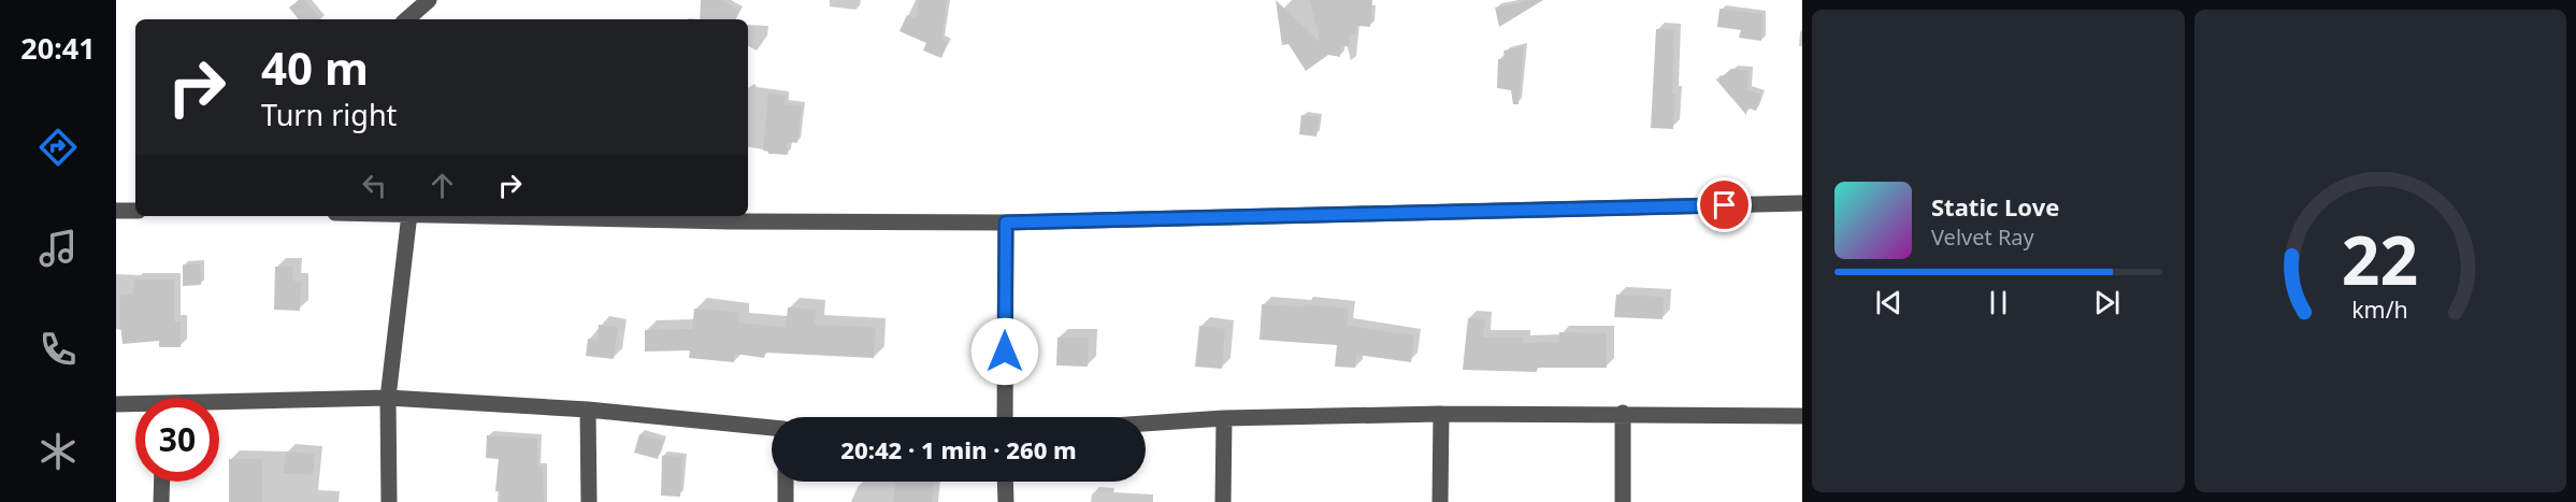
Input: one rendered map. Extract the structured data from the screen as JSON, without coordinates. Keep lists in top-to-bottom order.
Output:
{
  "page": {
    "tabs": "20:41",
    "turn": ["40 m", "Turn right"],
    "song": ["Static Love", "Velvet Ray"],
    "limit": "30",
    "trip": "20:42 · 1 min · 260 m",
    "gauge": ["22", "km/h"]
  }
}
